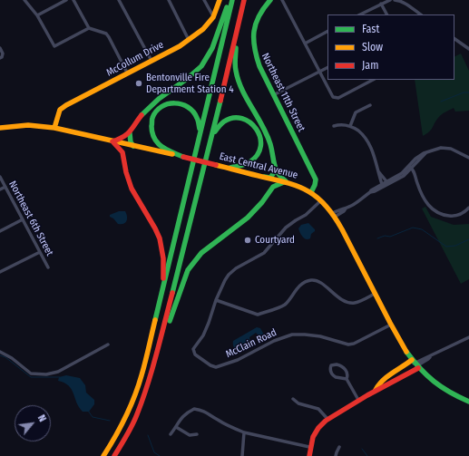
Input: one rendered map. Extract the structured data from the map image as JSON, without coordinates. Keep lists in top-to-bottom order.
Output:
{
  "streets": {
    "main road": ["McCollum Drive", "Northeast 11th Street", "East Central Avenue"],
    "street": ["Northeast 6th Street", "McClain Road"]
  },
  "crossings": [
    ["McCollum Drive", "East Central Avenue"],
    ["Northeast 11th Street", "East Central Avenue"],
    ["East Central Avenue", "McClain Road"]
  ],
  "places": ["Bentonville Fire Department Station 4", "Courtyard"],
  "legend": ["Fast", "Slow", "Jam"],
  "north": "top right"
}
